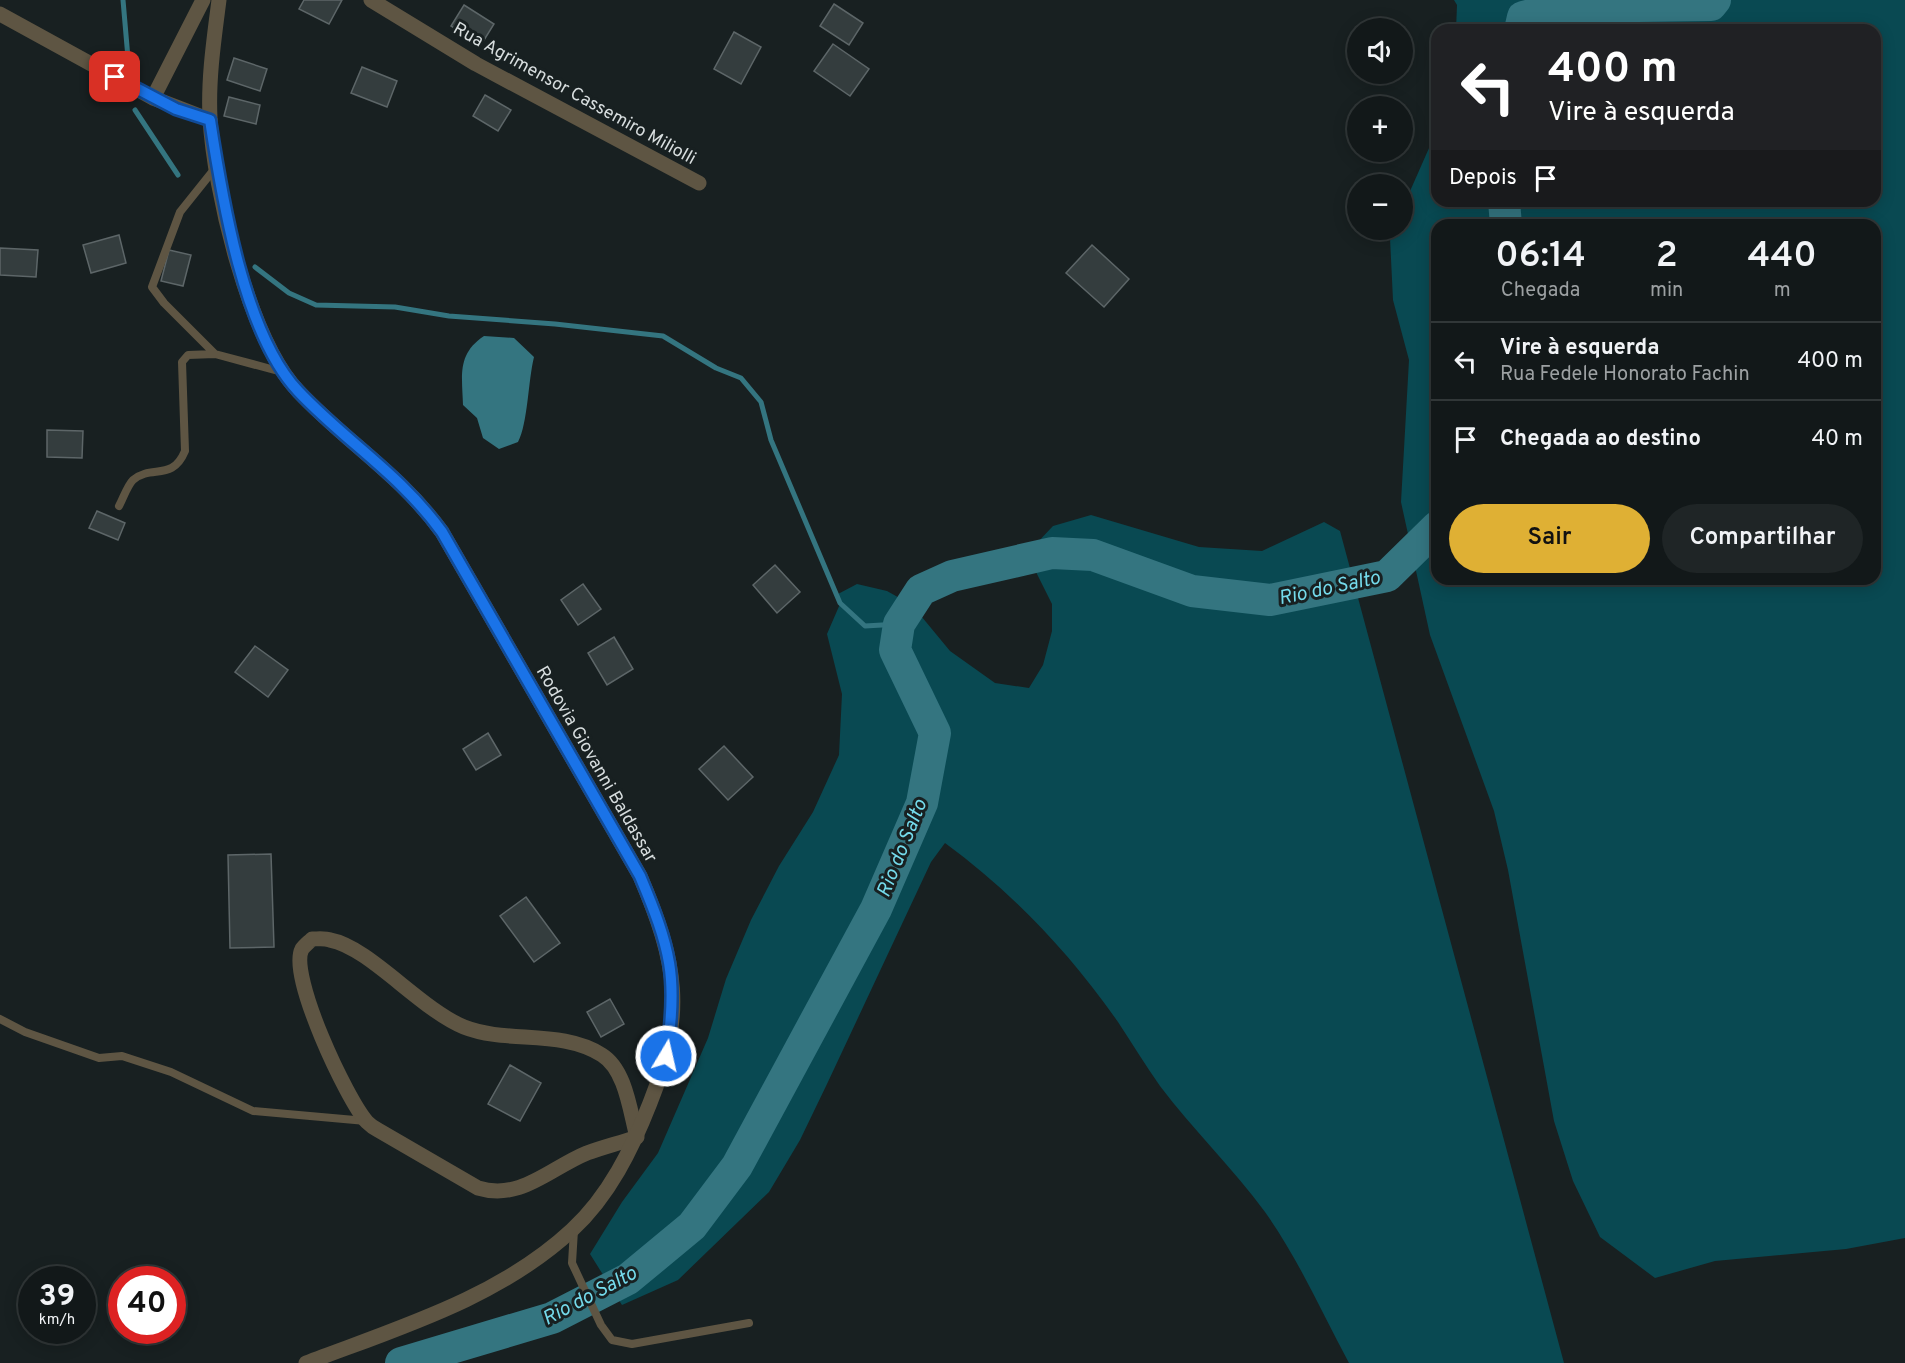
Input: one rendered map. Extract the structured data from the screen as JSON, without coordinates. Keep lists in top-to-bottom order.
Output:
{
  "streets": {
    "street": ["Rua Agrimensor Cassemiro Miliolli", "Rodovia Giovanni Baldassar"]
  },
  "water": ["Rio do Salto"],
  "page": {
    "map_buttons": ["+", "−"],
    "turn": ["400 m", "Vire à esquerda"],
    "then": "Depois",
    "eta": [
      "06:14",
      "Chegada",
      "2",
      "min",
      "440",
      "m"
    ],
    "list": [
      {
        "name": "Vire à esquerda",
        "note": "Rua Fedele Honorato Fachin",
        "value": "400 m"
      },
      {
        "name": "Chegada ao destino",
        "value": "40 m"
      }
    ],
    "buttons": ["Sair", "Compartilhar"],
    "speed": "39 km/h",
    "limit": "40"
  }
}
